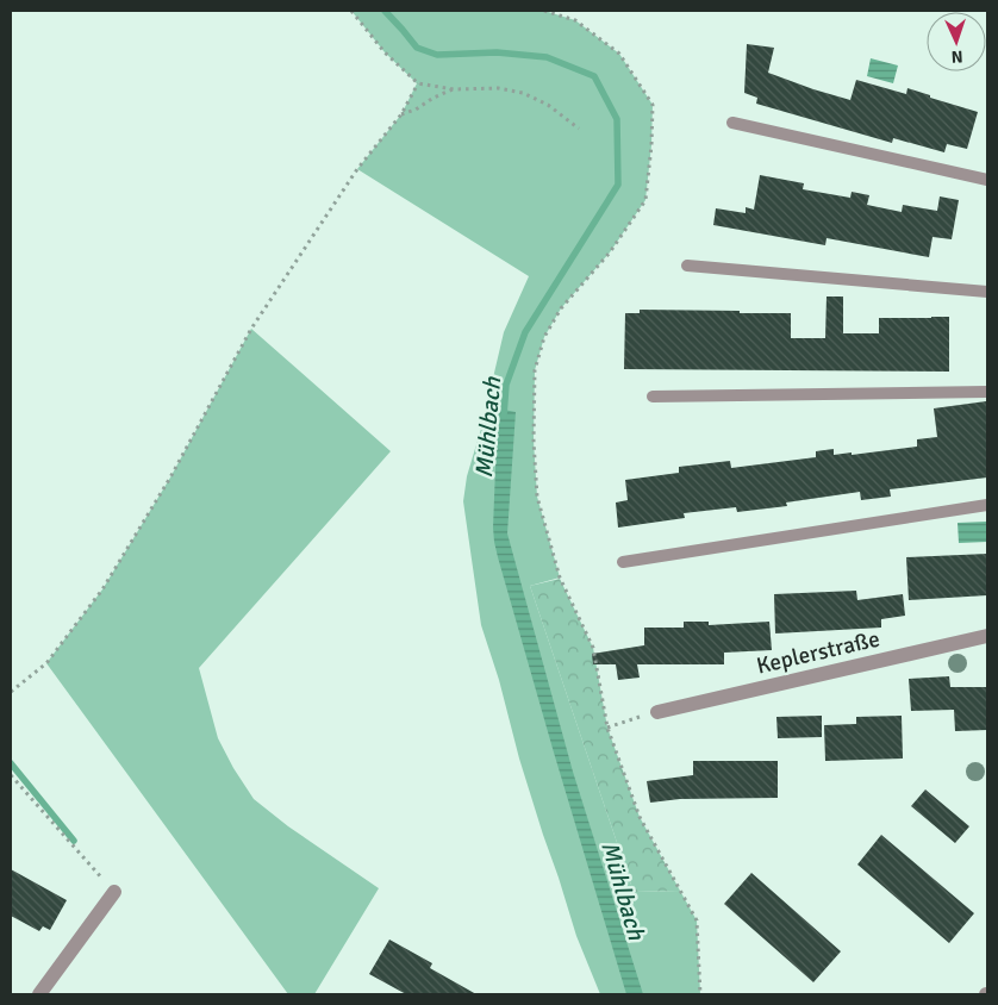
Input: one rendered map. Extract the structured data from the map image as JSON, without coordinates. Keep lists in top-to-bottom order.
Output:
{
  "streets": {
    "street": ["Keplerstraße"]
  },
  "water": ["Mühlbach"],
  "north": "bottom"
}
